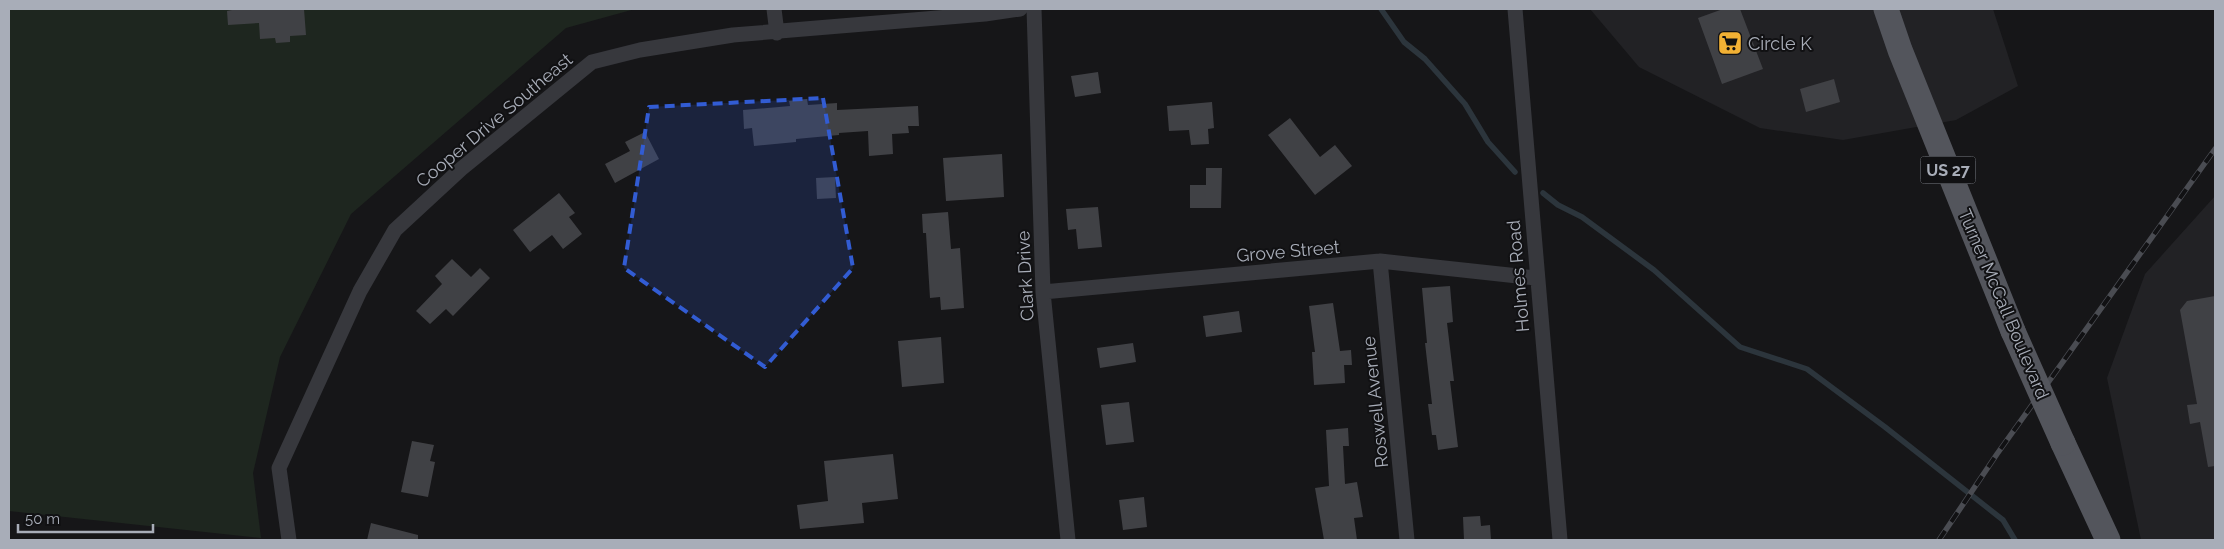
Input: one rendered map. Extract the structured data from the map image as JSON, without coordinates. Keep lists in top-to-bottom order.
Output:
{
  "streets": {
    "main road": ["US 27", "Turner McCall Boulevard"],
    "street": [
      "Cooper Drive Southeast",
      "Grove Street",
      "Clark Drive",
      "Holmes Road",
      "Roswell Avenue"
    ]
  },
  "crossings": [
    ["Grove Street", "Clark Drive"],
    ["Grove Street", "Holmes Road"],
    ["Grove Street", "Roswell Avenue"]
  ],
  "places": {
    "supermarket": ["Circle K"]
  },
  "scale_bar": "50 m"
}
